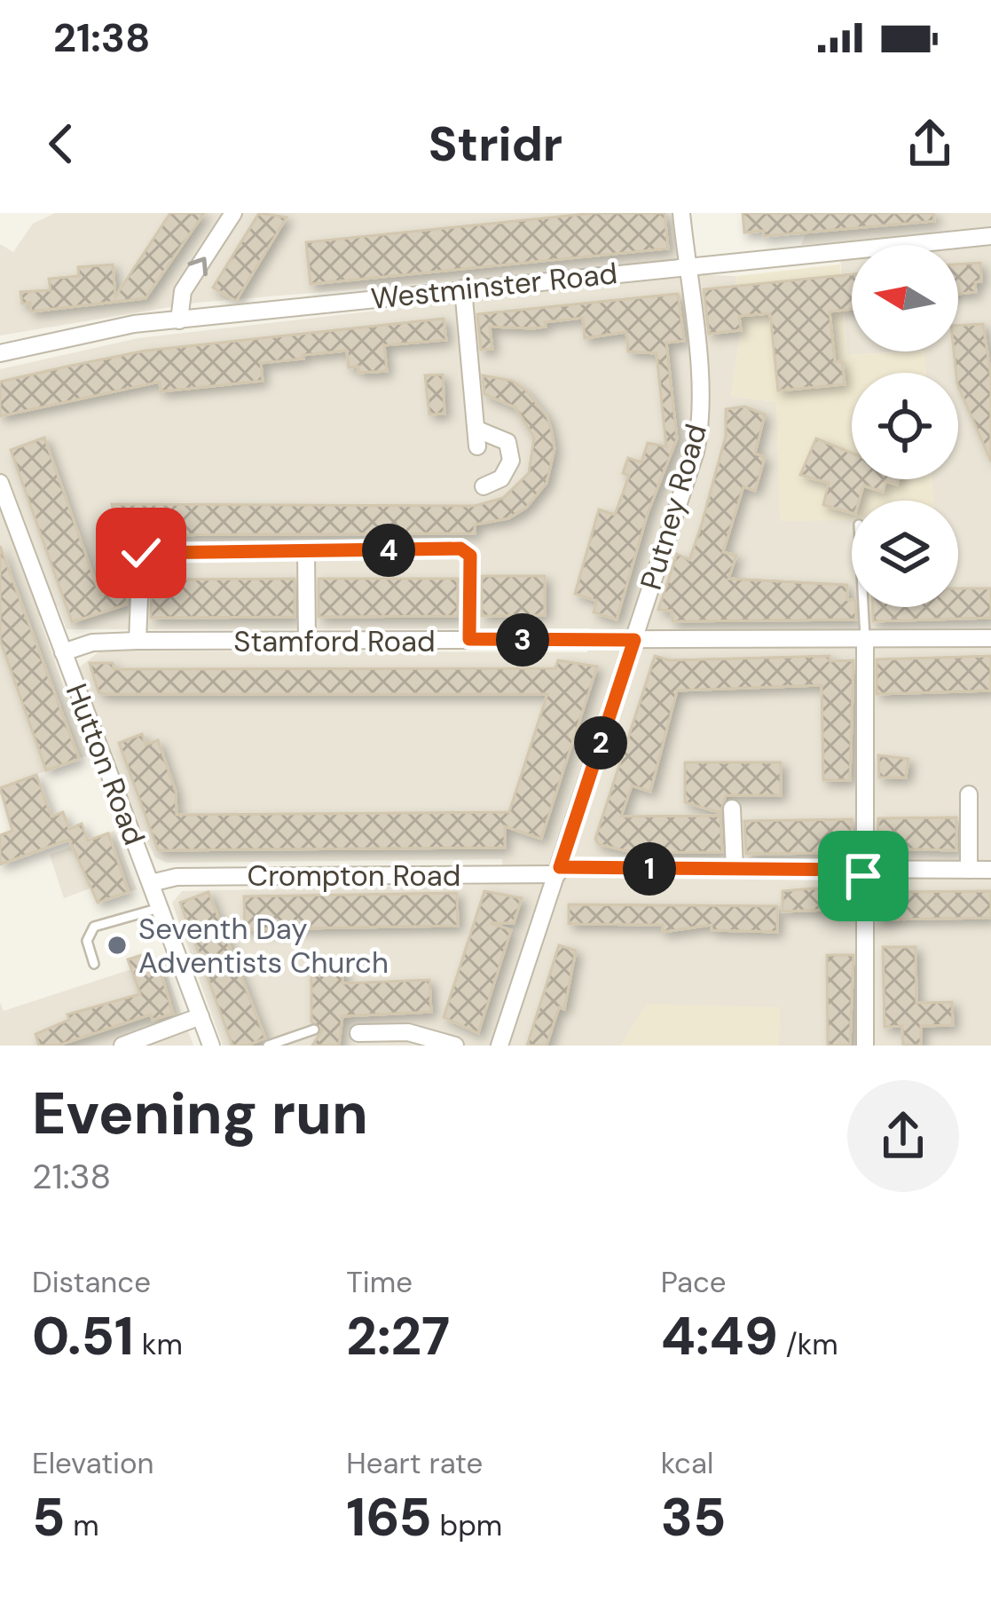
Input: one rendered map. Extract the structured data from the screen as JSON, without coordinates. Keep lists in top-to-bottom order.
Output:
{
  "streets": {
    "street": [
      "Westminster Road",
      "Putney Road",
      "Stamford Road",
      "Hutton Road",
      "Crompton Road"
    ]
  },
  "crossings": [
    ["Westminster Road", "Putney Road"],
    ["Putney Road", "Stamford Road"],
    ["Putney Road", "Crompton Road"],
    ["Stamford Road", "Hutton Road"],
    ["Hutton Road", "Crompton Road"]
  ],
  "places": ["Seventh Day Adventists Church"],
  "north": "left",
  "page": {
    "status": "21:38",
    "header": "Stridr",
    "pins": [
      "4",
      "3",
      "2",
      "1"
    ],
    "heading": ["Evening run", "21:38"],
    "stats": [
      ["Distance", "0.51 km"],
      ["Time", "2:27"],
      ["Pace", "4:49 /km"],
      ["Elevation", "5 m"],
      ["Heart rate", "165 bpm"],
      ["kcal", "35"]
    ]
  }
}
